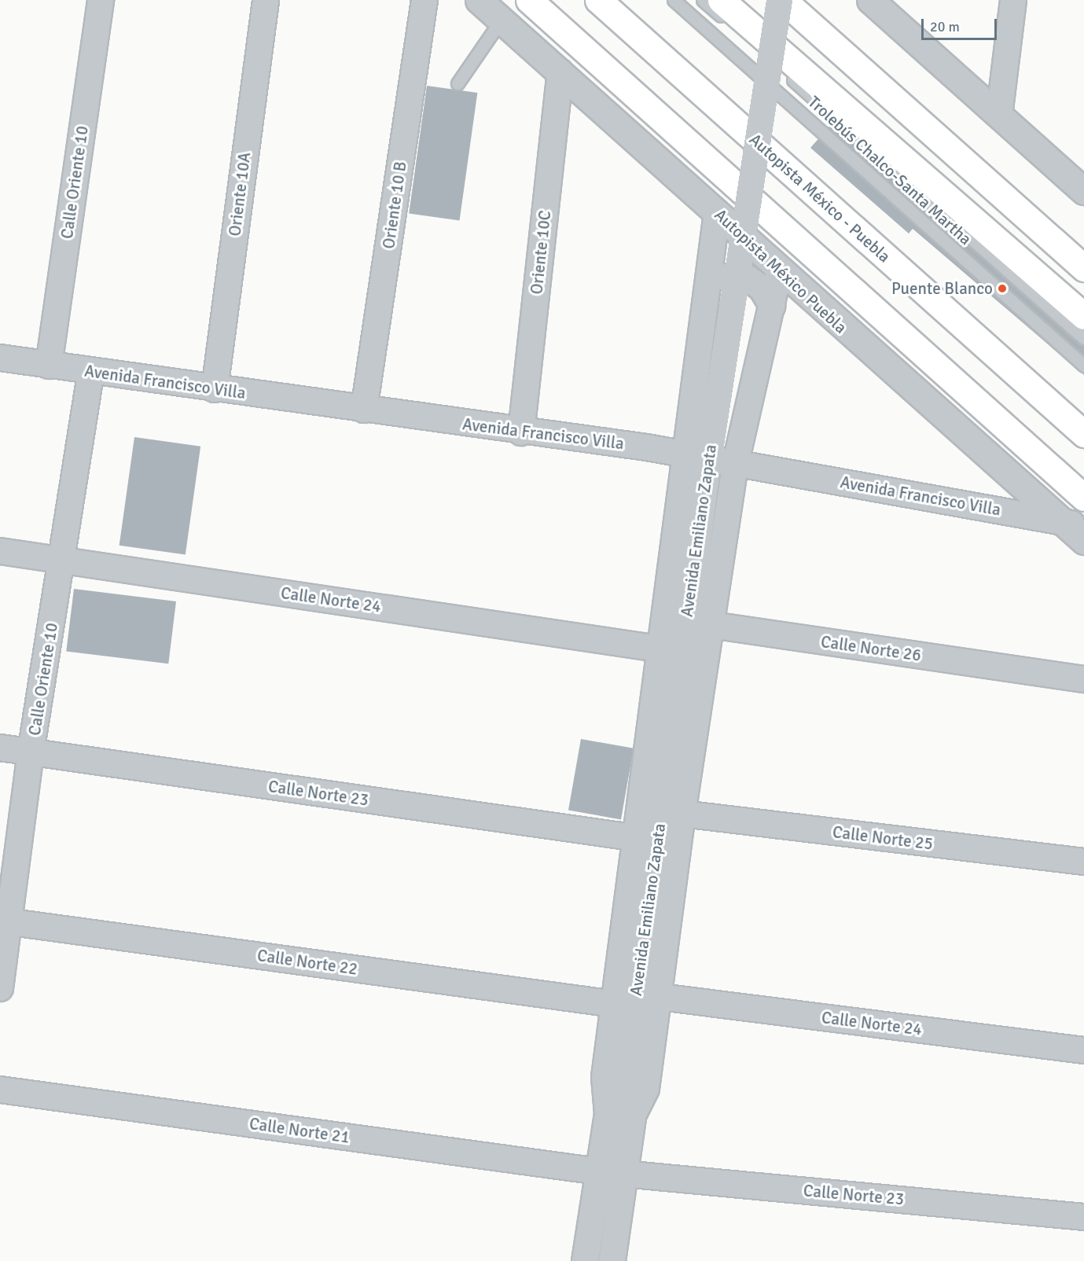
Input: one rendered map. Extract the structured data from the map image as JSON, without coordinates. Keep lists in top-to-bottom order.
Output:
{
  "streets": {
    "highway": ["Autopista México - Puebla", "Autopista México Puebla"],
    "street": [
      "Calle Oriente 10",
      "Oriente 10A",
      "Oriente 10 B",
      "Oriente 10C",
      "Avenida Francisco Villa",
      "Avenida Emiliano Zapata",
      "Calle Norte 24",
      "Calle Norte 26",
      "Calle Norte 23",
      "Calle Norte 25",
      "Calle Norte 22",
      "Calle Norte 21"
    ],
    "lane": ["Trolebús Chalco-Santa Martha"]
  },
  "crossings": [
    ["Calle Oriente 10", "Avenida Francisco Villa"],
    ["Calle Oriente 10", "Calle Norte 24"],
    ["Calle Oriente 10", "Calle Norte 23"],
    ["Calle Oriente 10", "Calle Norte 22"],
    ["Oriente 10A", "Avenida Francisco Villa"],
    ["Oriente 10 B", "Avenida Francisco Villa"],
    ["Oriente 10C", "Autopista México Puebla"],
    ["Oriente 10C", "Avenida Francisco Villa"],
    ["Autopista México Puebla", "Avenida Francisco Villa"],
    ["Avenida Emiliano Zapata", "Calle Norte 23"],
    ["Avenida Emiliano Zapata", "Calle Norte 21"]
  ],
  "places": ["Puente Blanco"],
  "scale_bar": "20 m"
}
